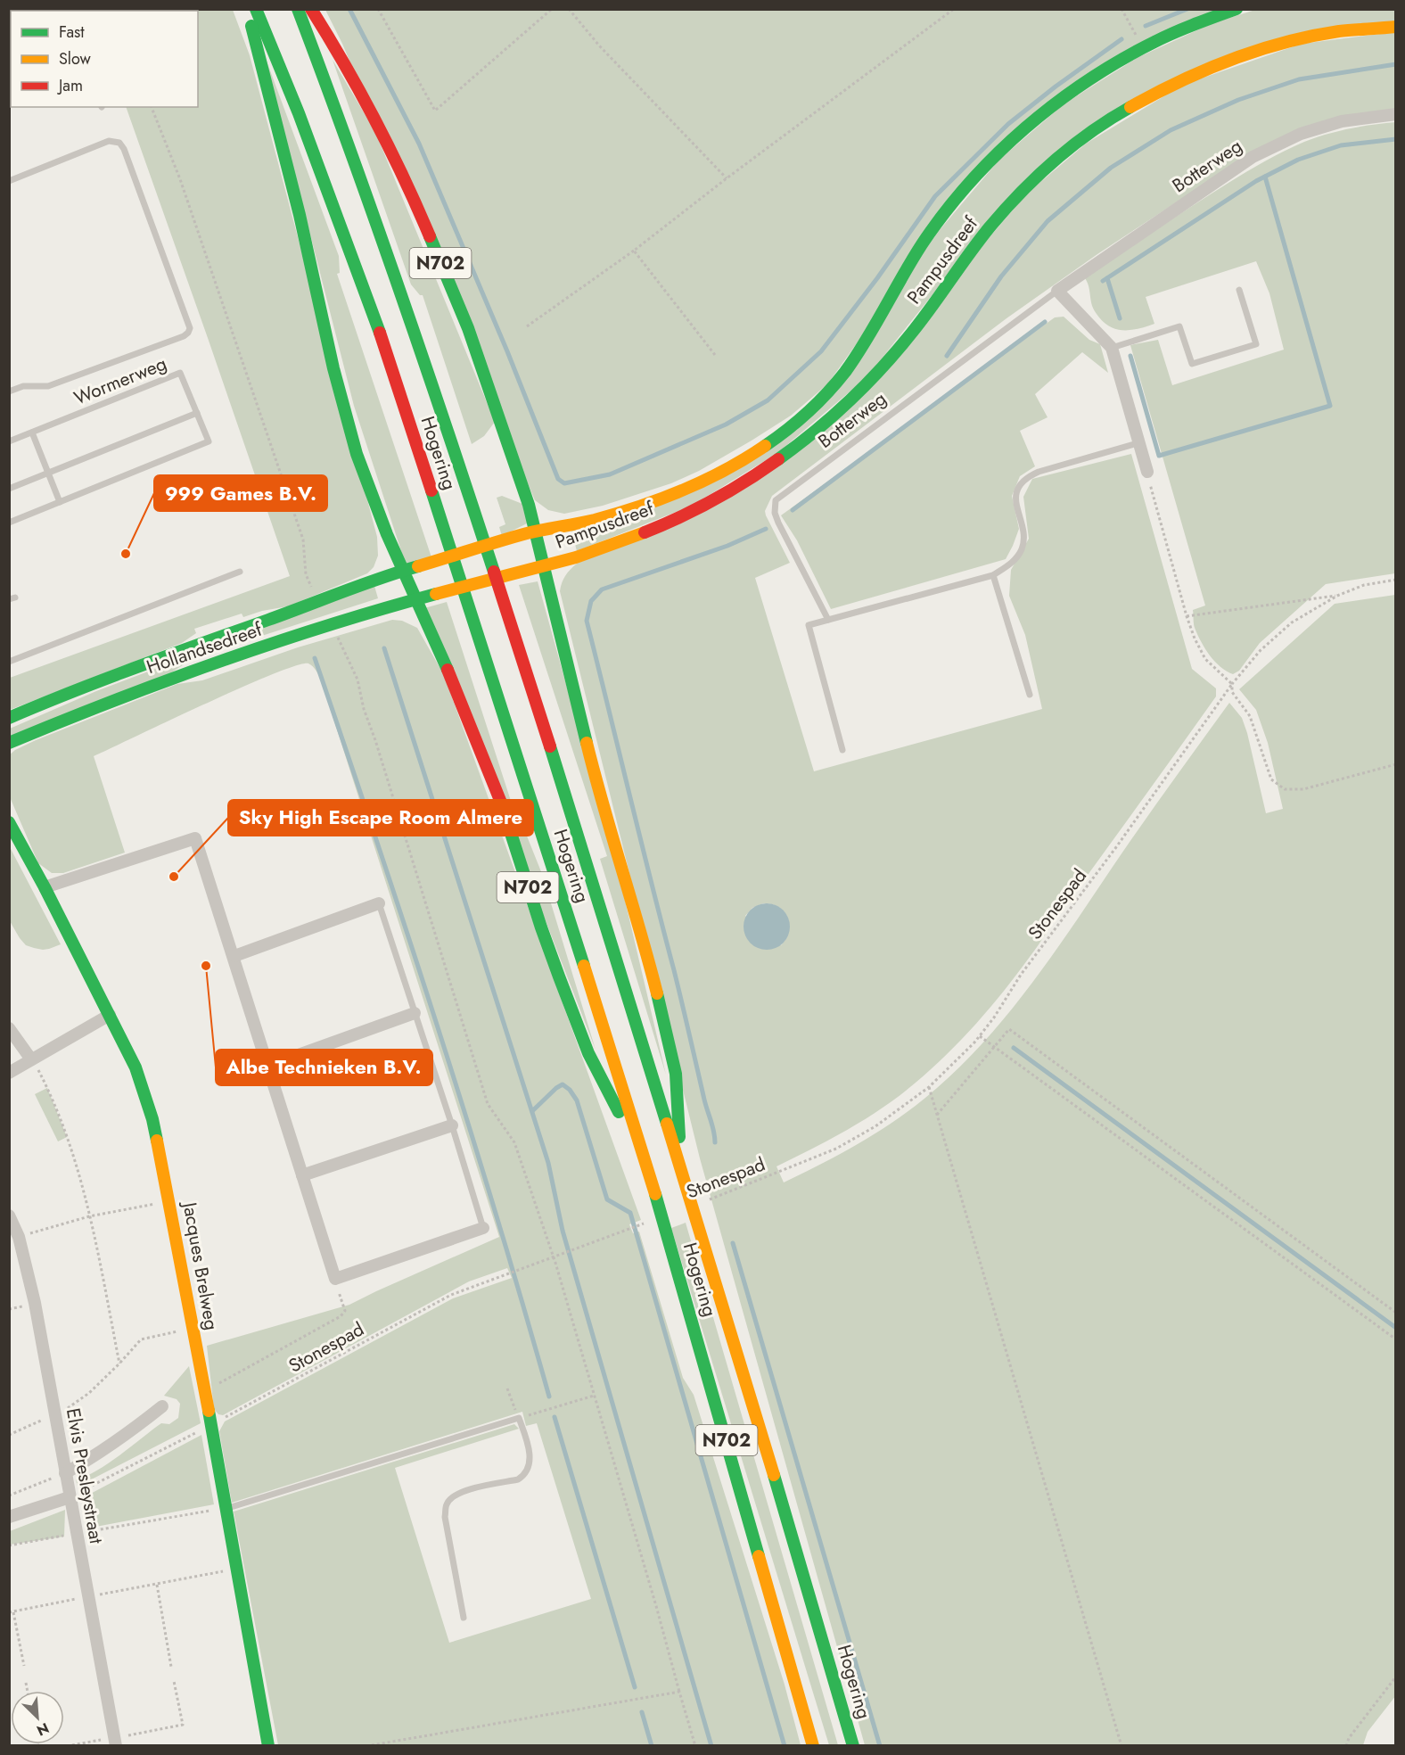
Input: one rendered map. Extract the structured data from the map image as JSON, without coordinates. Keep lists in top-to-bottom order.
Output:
{
  "streets": {
    "main road": [
      "Pampusdreef",
      "N702",
      "Hogering",
      "Hollandsedreef",
      "Jacques Brelweg"
    ],
    "street": ["Botterweg", "Elvis Presleystraat"],
    "lane": ["Wormerweg"],
    "path": ["Stonespad"]
  },
  "crossings": [
    ["Pampusdreef", "N702"],
    ["Pampusdreef", "Hollandsedreef"],
    ["N702", "Hogering"],
    ["N702", "Hollandsedreef"],
    ["Stonespad", "Jacques Brelweg"],
    ["Stonespad", "Elvis Presleystraat"]
  ],
  "places": ["999 Games B.V.", "Sky High Escape Room Almere", "Albe Technieken B.V."],
  "legend": ["Fast", "Slow", "Jam"],
  "north": "bottom right"
}
